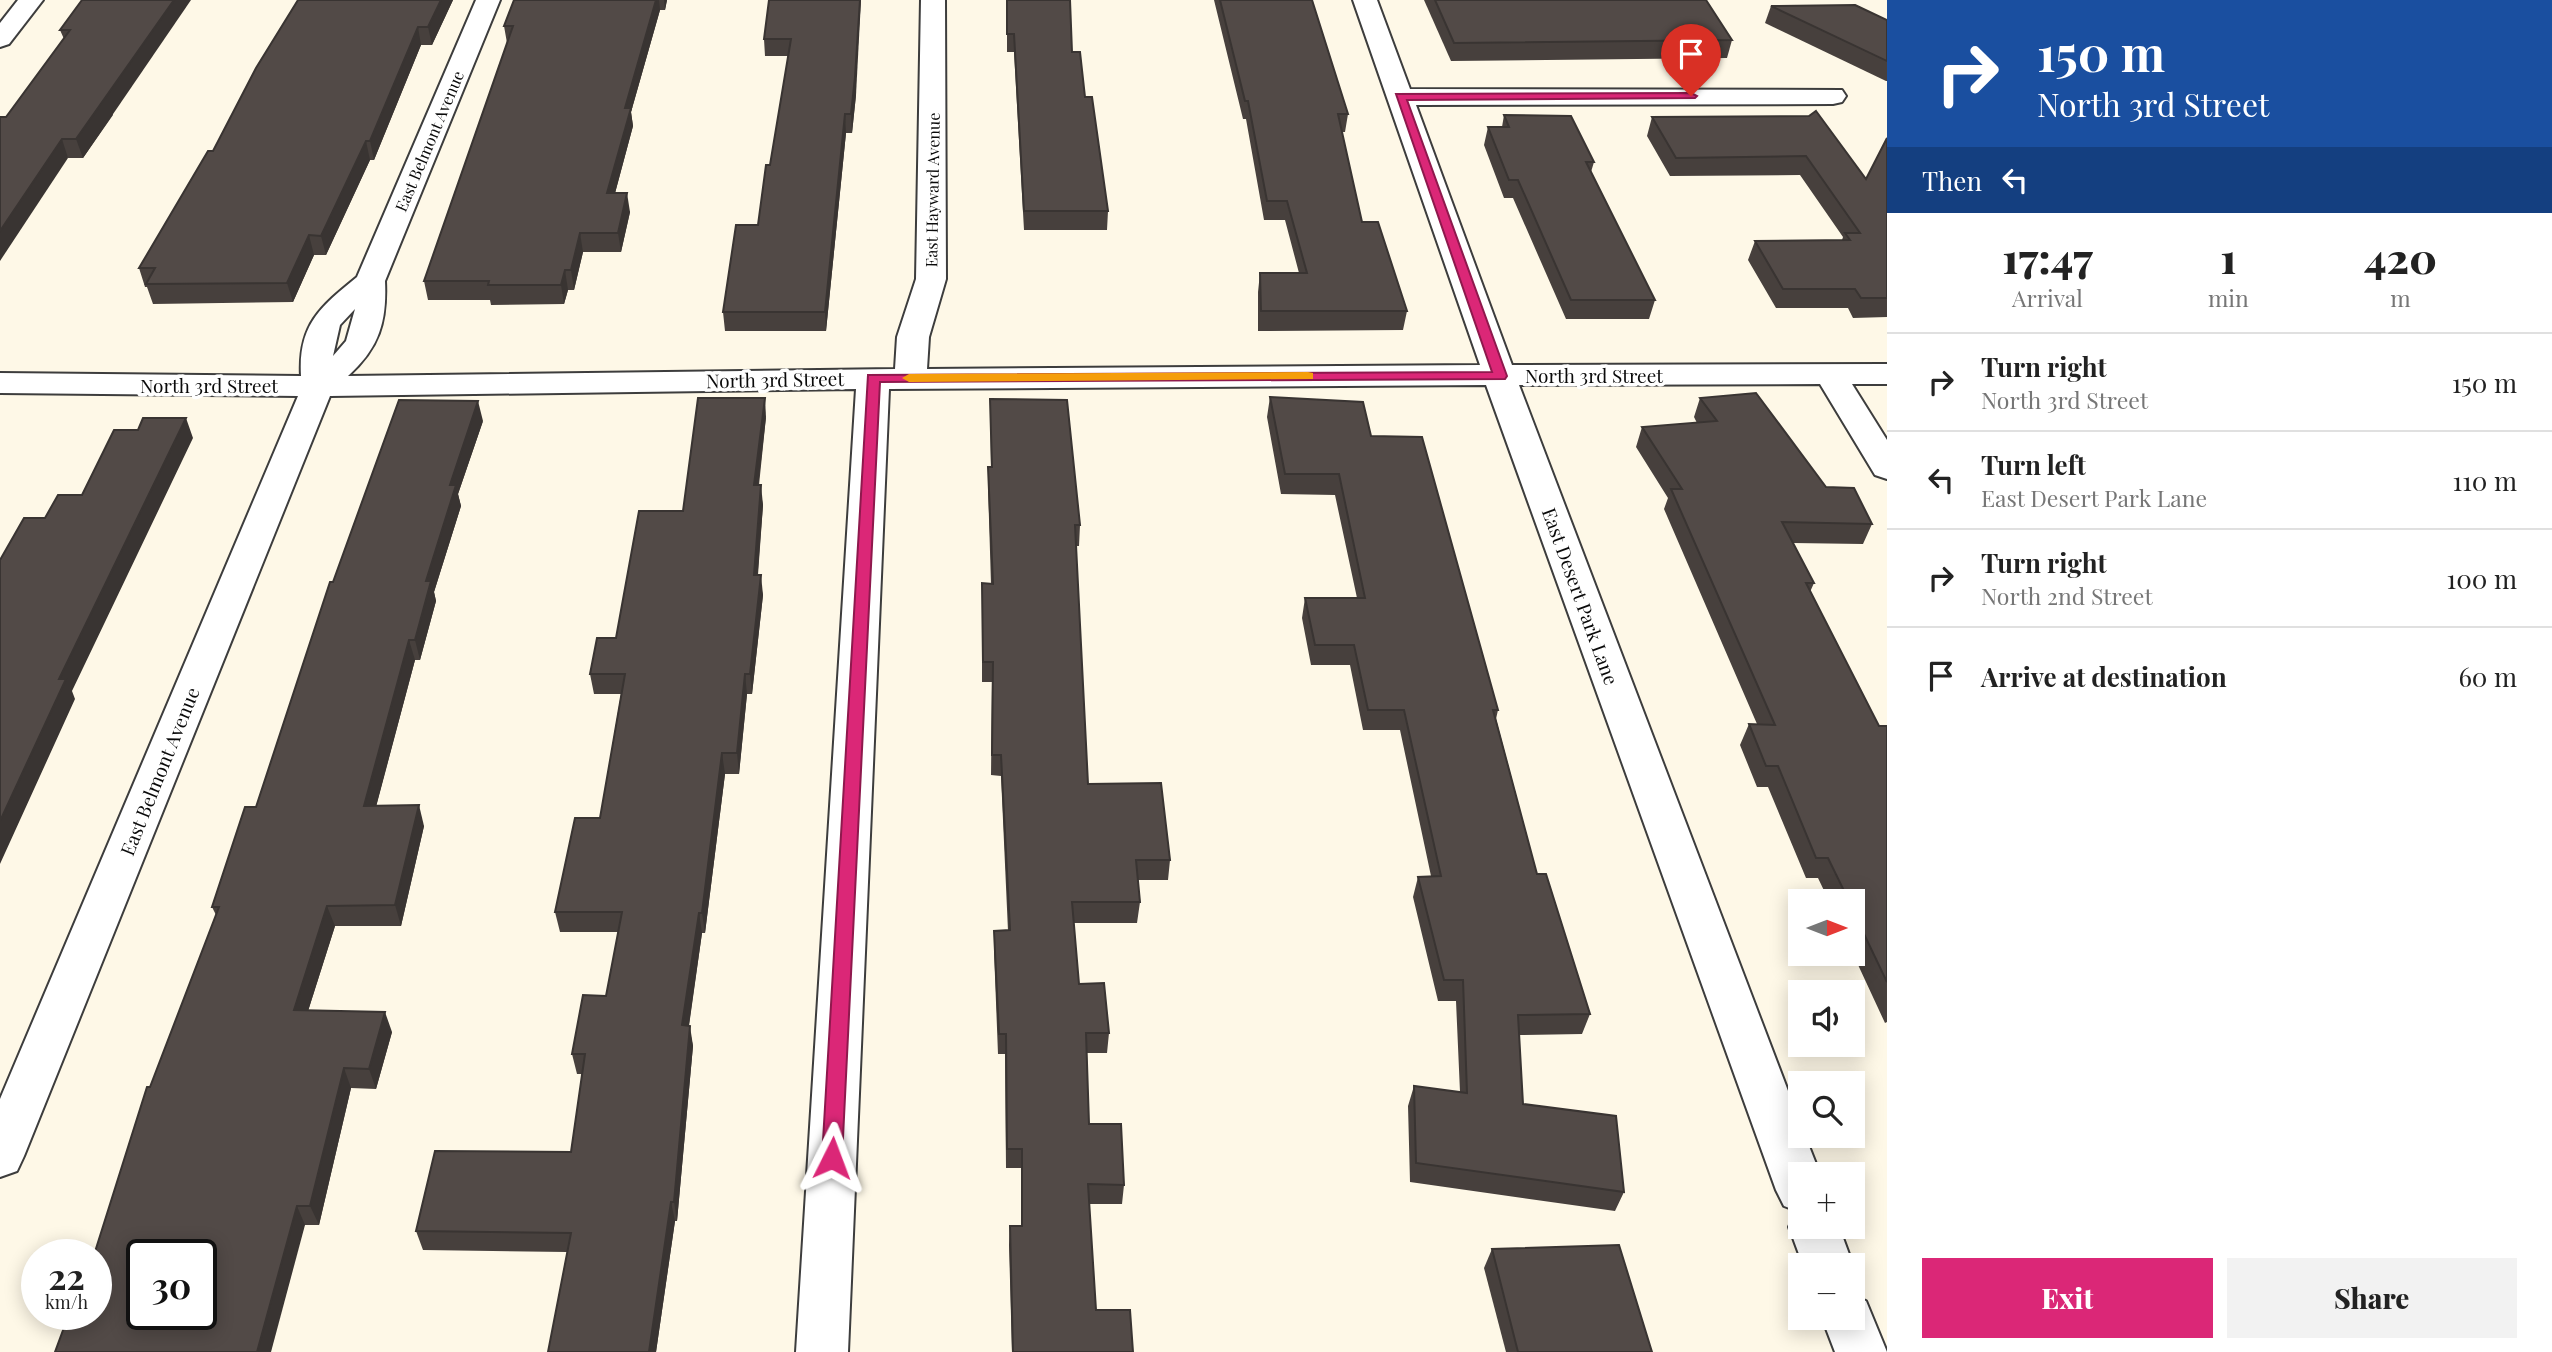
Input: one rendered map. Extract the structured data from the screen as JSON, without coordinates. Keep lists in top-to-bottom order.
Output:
{
  "streets": {
    "street": [
      "East Belmont Avenue",
      "East Hayward Avenue",
      "North 3rd Street",
      "East Desert Park Lane"
    ]
  },
  "crossings": [
    ["East Belmont Avenue", "North 3rd Street"],
    ["East Hayward Avenue", "North 3rd Street"],
    ["North 3rd Street", "East Desert Park Lane"]
  ],
  "north": "right",
  "page": {
    "turn": ["150 m", "North 3rd Street"],
    "then": "Then",
    "eta": [
      "17:47",
      "Arrival",
      "1",
      "min",
      "420",
      "m"
    ],
    "list": [
      {
        "name": "Turn right",
        "note": "North 3rd Street",
        "value": "150 m"
      },
      {
        "name": "Turn left",
        "note": "East Desert Park Lane",
        "value": "110 m"
      },
      {
        "name": "Turn right",
        "note": "North 2nd Street",
        "value": "100 m"
      },
      {
        "name": "Arrive at destination",
        "value": "60 m"
      }
    ],
    "map_buttons": ["+", "−"],
    "speed": "22 km/h",
    "limit": "30",
    "buttons": ["Exit", "Share"]
  }
}
